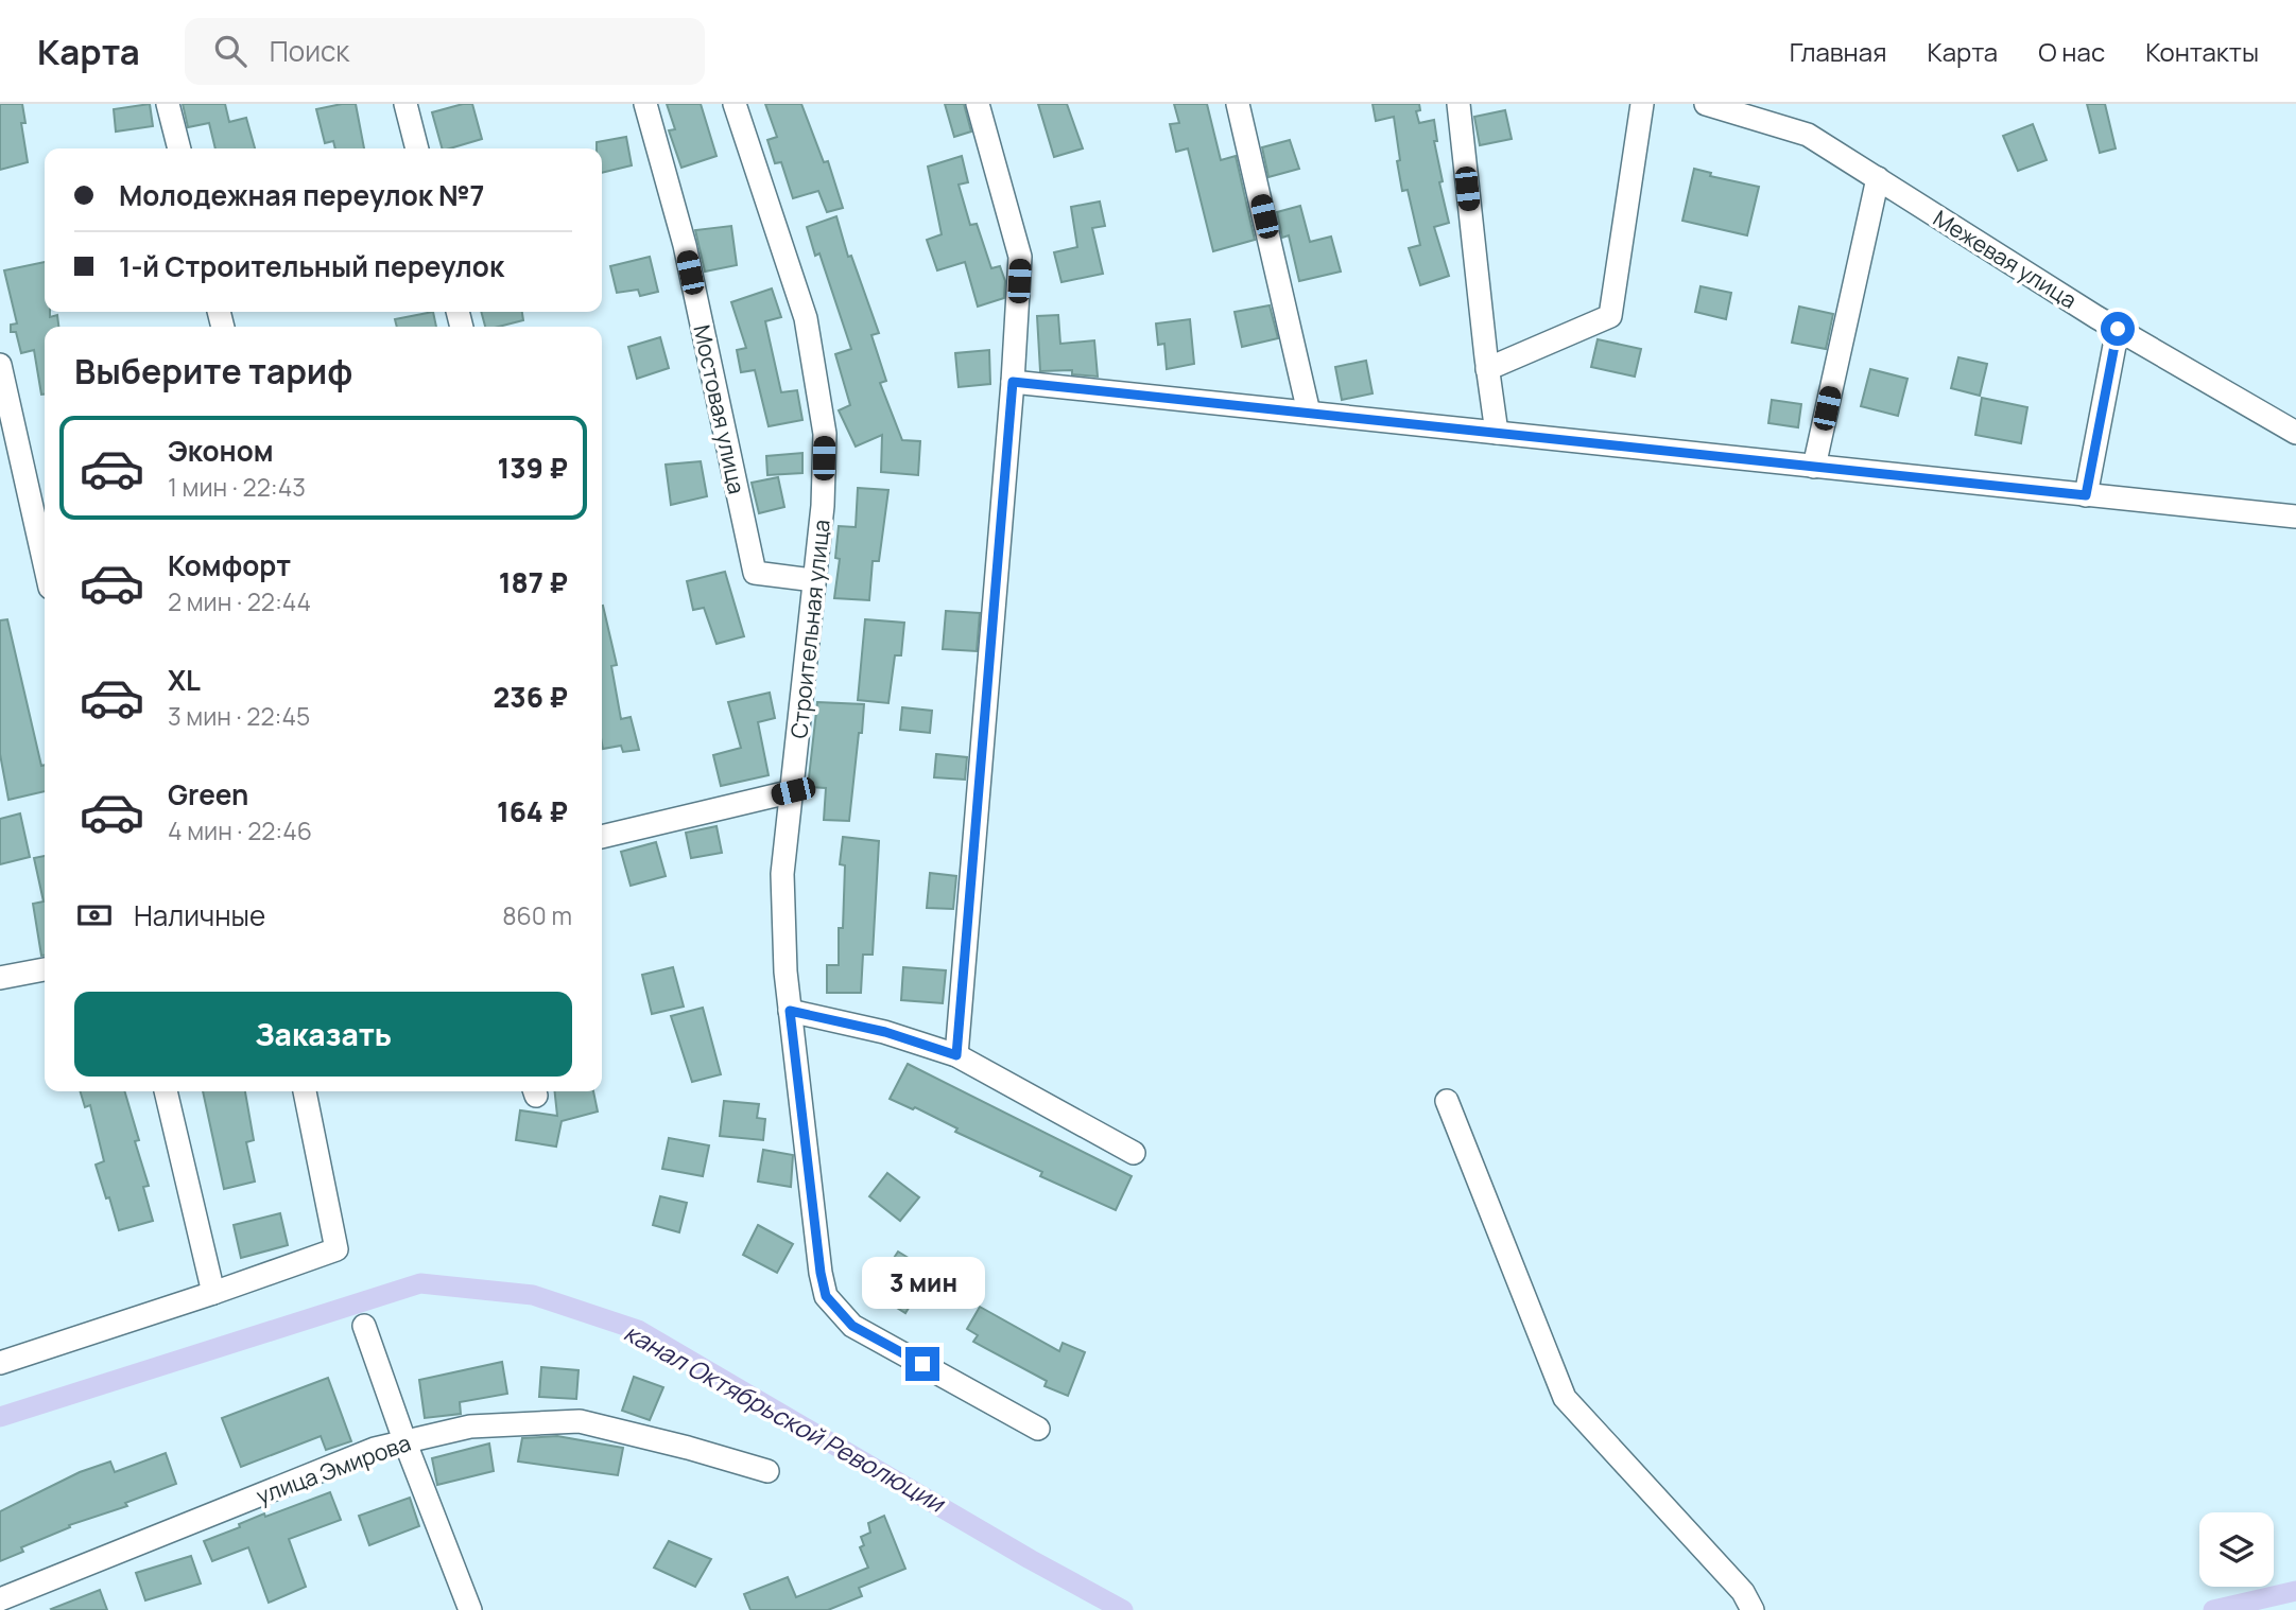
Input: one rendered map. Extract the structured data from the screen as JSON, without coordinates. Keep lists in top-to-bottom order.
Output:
{
  "streets": {
    "street": [
      "Межевая улица",
      "Мостовая улица",
      "Строительная улица",
      "улица Эмирова"
    ]
  },
  "crossings": [
    ["Мостовая улица", "Строительная улица"]
  ],
  "water": ["канал Октябрьской Революции"],
  "page": {
    "header": "Карта",
    "search": "Поиск",
    "nav": [
      "Главная",
      "Карта",
      "О нас",
      "Контакты"
    ],
    "banner": ["Молодежная переулок №7", "1-й Строительный переулок"],
    "heading": "Выберите тариф",
    "list": [
      {
        "name": "Эконом",
        "note": "1 мин · 22:43",
        "value": "139 ₽"
      },
      {
        "name": "Комфорт",
        "note": "2 мин · 22:44",
        "value": "187 ₽"
      },
      {
        "name": "XL",
        "note": "3 мин · 22:45",
        "value": "236 ₽"
      },
      {
        "name": "Green",
        "note": "4 мин · 22:46",
        "value": "164 ₽"
      }
    ],
    "pay": ["Наличные", "860 m"],
    "buttons": "Заказать",
    "bubble": "3 мин"
  }
}
